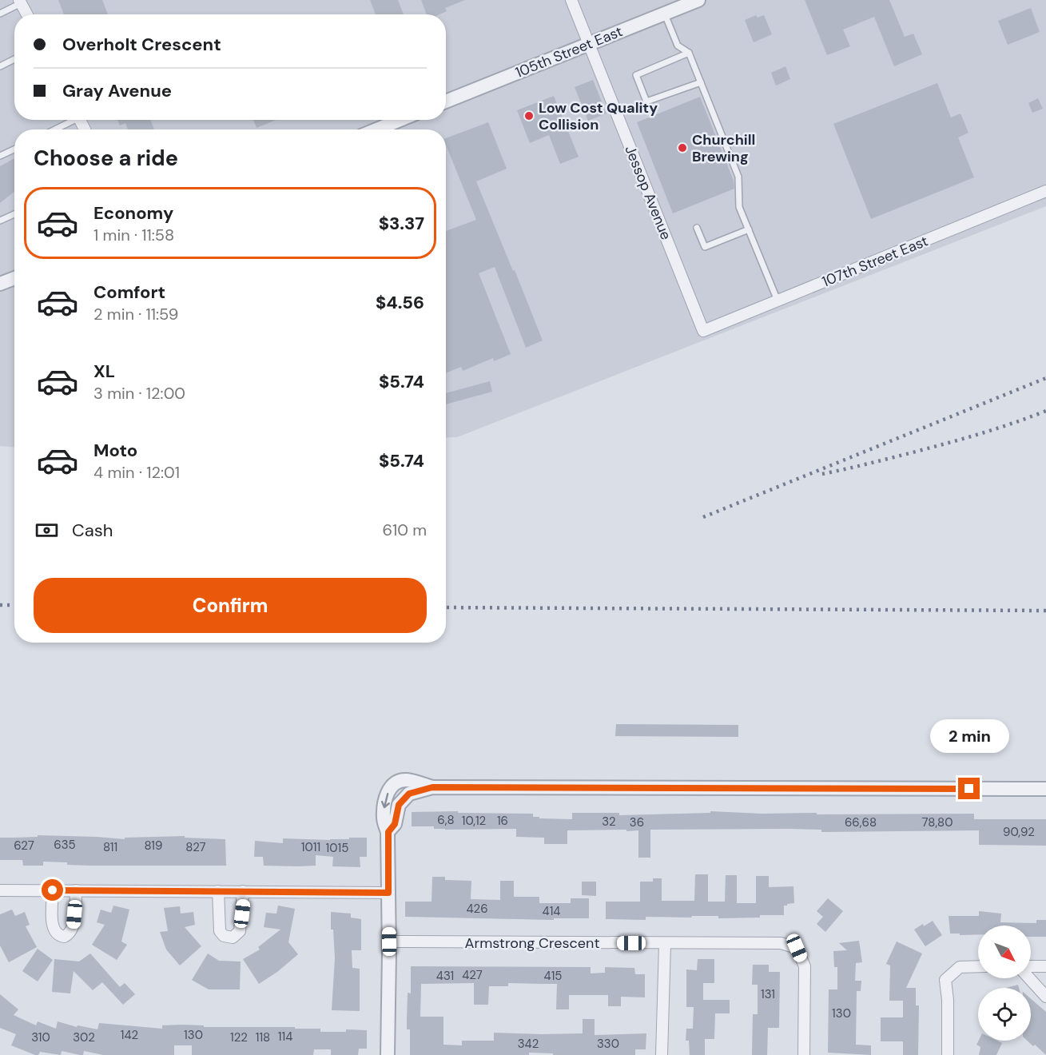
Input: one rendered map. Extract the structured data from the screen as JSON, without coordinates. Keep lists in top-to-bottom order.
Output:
{
  "streets": {
    "street": [
      "105th Street East",
      "Jessop Avenue",
      "107th Street East",
      "Armstrong Crescent"
    ]
  },
  "crossings": [
    ["105th Street East", "Jessop Avenue"],
    ["Jessop Avenue", "107th Street East"]
  ],
  "places": ["Low Cost Quality Collision", "Churchill Brewing"],
  "house_numbers": [
    "6,8",
    "10,12",
    "16",
    "32",
    "36",
    "66,68",
    "78,80",
    "90,92",
    "635",
    "627",
    "819",
    "811",
    "827",
    "1011",
    "1015",
    "426",
    "414",
    "427",
    "431",
    "415",
    "131",
    "130",
    "142",
    "130",
    "114",
    "310",
    "302",
    "122",
    "118",
    "342",
    "330"
  ],
  "north": "bottom right",
  "page": {
    "banner": ["Overholt Crescent", "Gray Avenue"],
    "heading": "Choose a ride",
    "list": [
      {
        "name": "Economy",
        "note": "1 min · 11:58",
        "value": "$3.37"
      },
      {
        "name": "Comfort",
        "note": "2 min · 11:59",
        "value": "$4.56"
      },
      {
        "name": "XL",
        "note": "3 min · 12:00",
        "value": "$5.74"
      },
      {
        "name": "Moto",
        "note": "4 min · 12:01",
        "value": "$5.74"
      }
    ],
    "pay": ["Cash", "610 m"],
    "buttons": "Confirm",
    "bubble": "2 min"
  }
}
